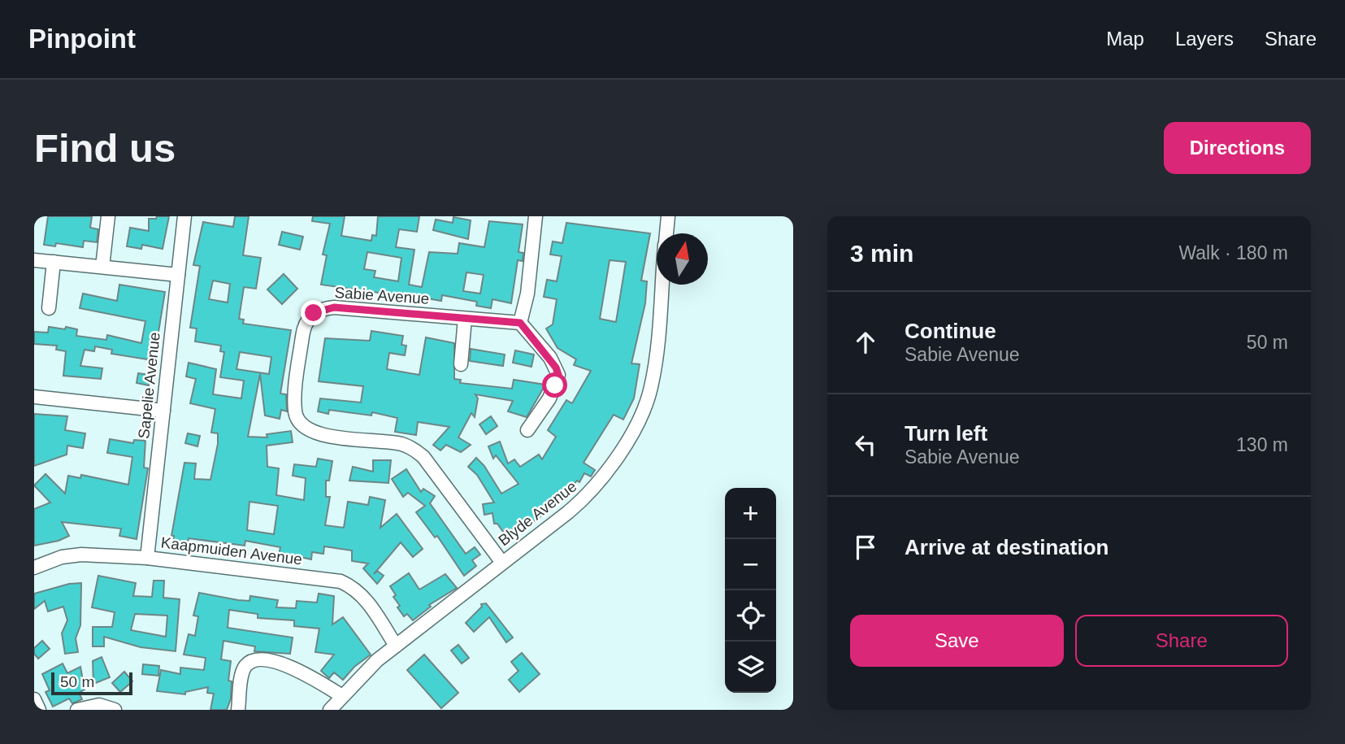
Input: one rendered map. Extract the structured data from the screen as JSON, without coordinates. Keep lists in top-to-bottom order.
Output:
{
  "streets": {
    "street": [
      "Sabie Avenue",
      "Sapelie Avenue",
      "Blyde Avenue",
      "Kaapmuiden Avenue"
    ]
  },
  "crossings": [
    ["Sabie Avenue", "Blyde Avenue"],
    ["Sapelie Avenue", "Kaapmuiden Avenue"],
    ["Blyde Avenue", "Kaapmuiden Avenue"]
  ],
  "scale_bar": "50 m",
  "north": "top",
  "page": {
    "header": "Pinpoint",
    "nav": ["Map", "Layers", "Share"],
    "buttons": [
      "Directions",
      ["Save", "Share"]
    ],
    "title": "Find us",
    "heading": ["3 min", "Walk · 180 m"],
    "list": [
      ["Continue", "Sabie Avenue", "50 m"],
      ["Turn left", "Sabie Avenue", "130 m"],
      "Arrive at destination"
    ],
    "map_buttons": ["+", "−"],
    "scale": "50 m"
  }
}
